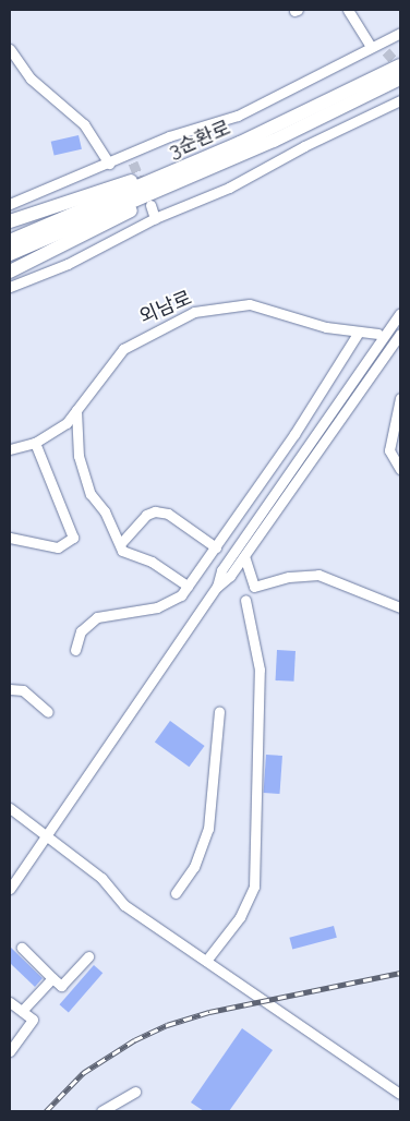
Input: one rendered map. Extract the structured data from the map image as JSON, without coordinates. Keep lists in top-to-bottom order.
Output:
{
  "streets": {
    "highway": ["3순환로"],
    "street": ["외남로"]
  }
}
